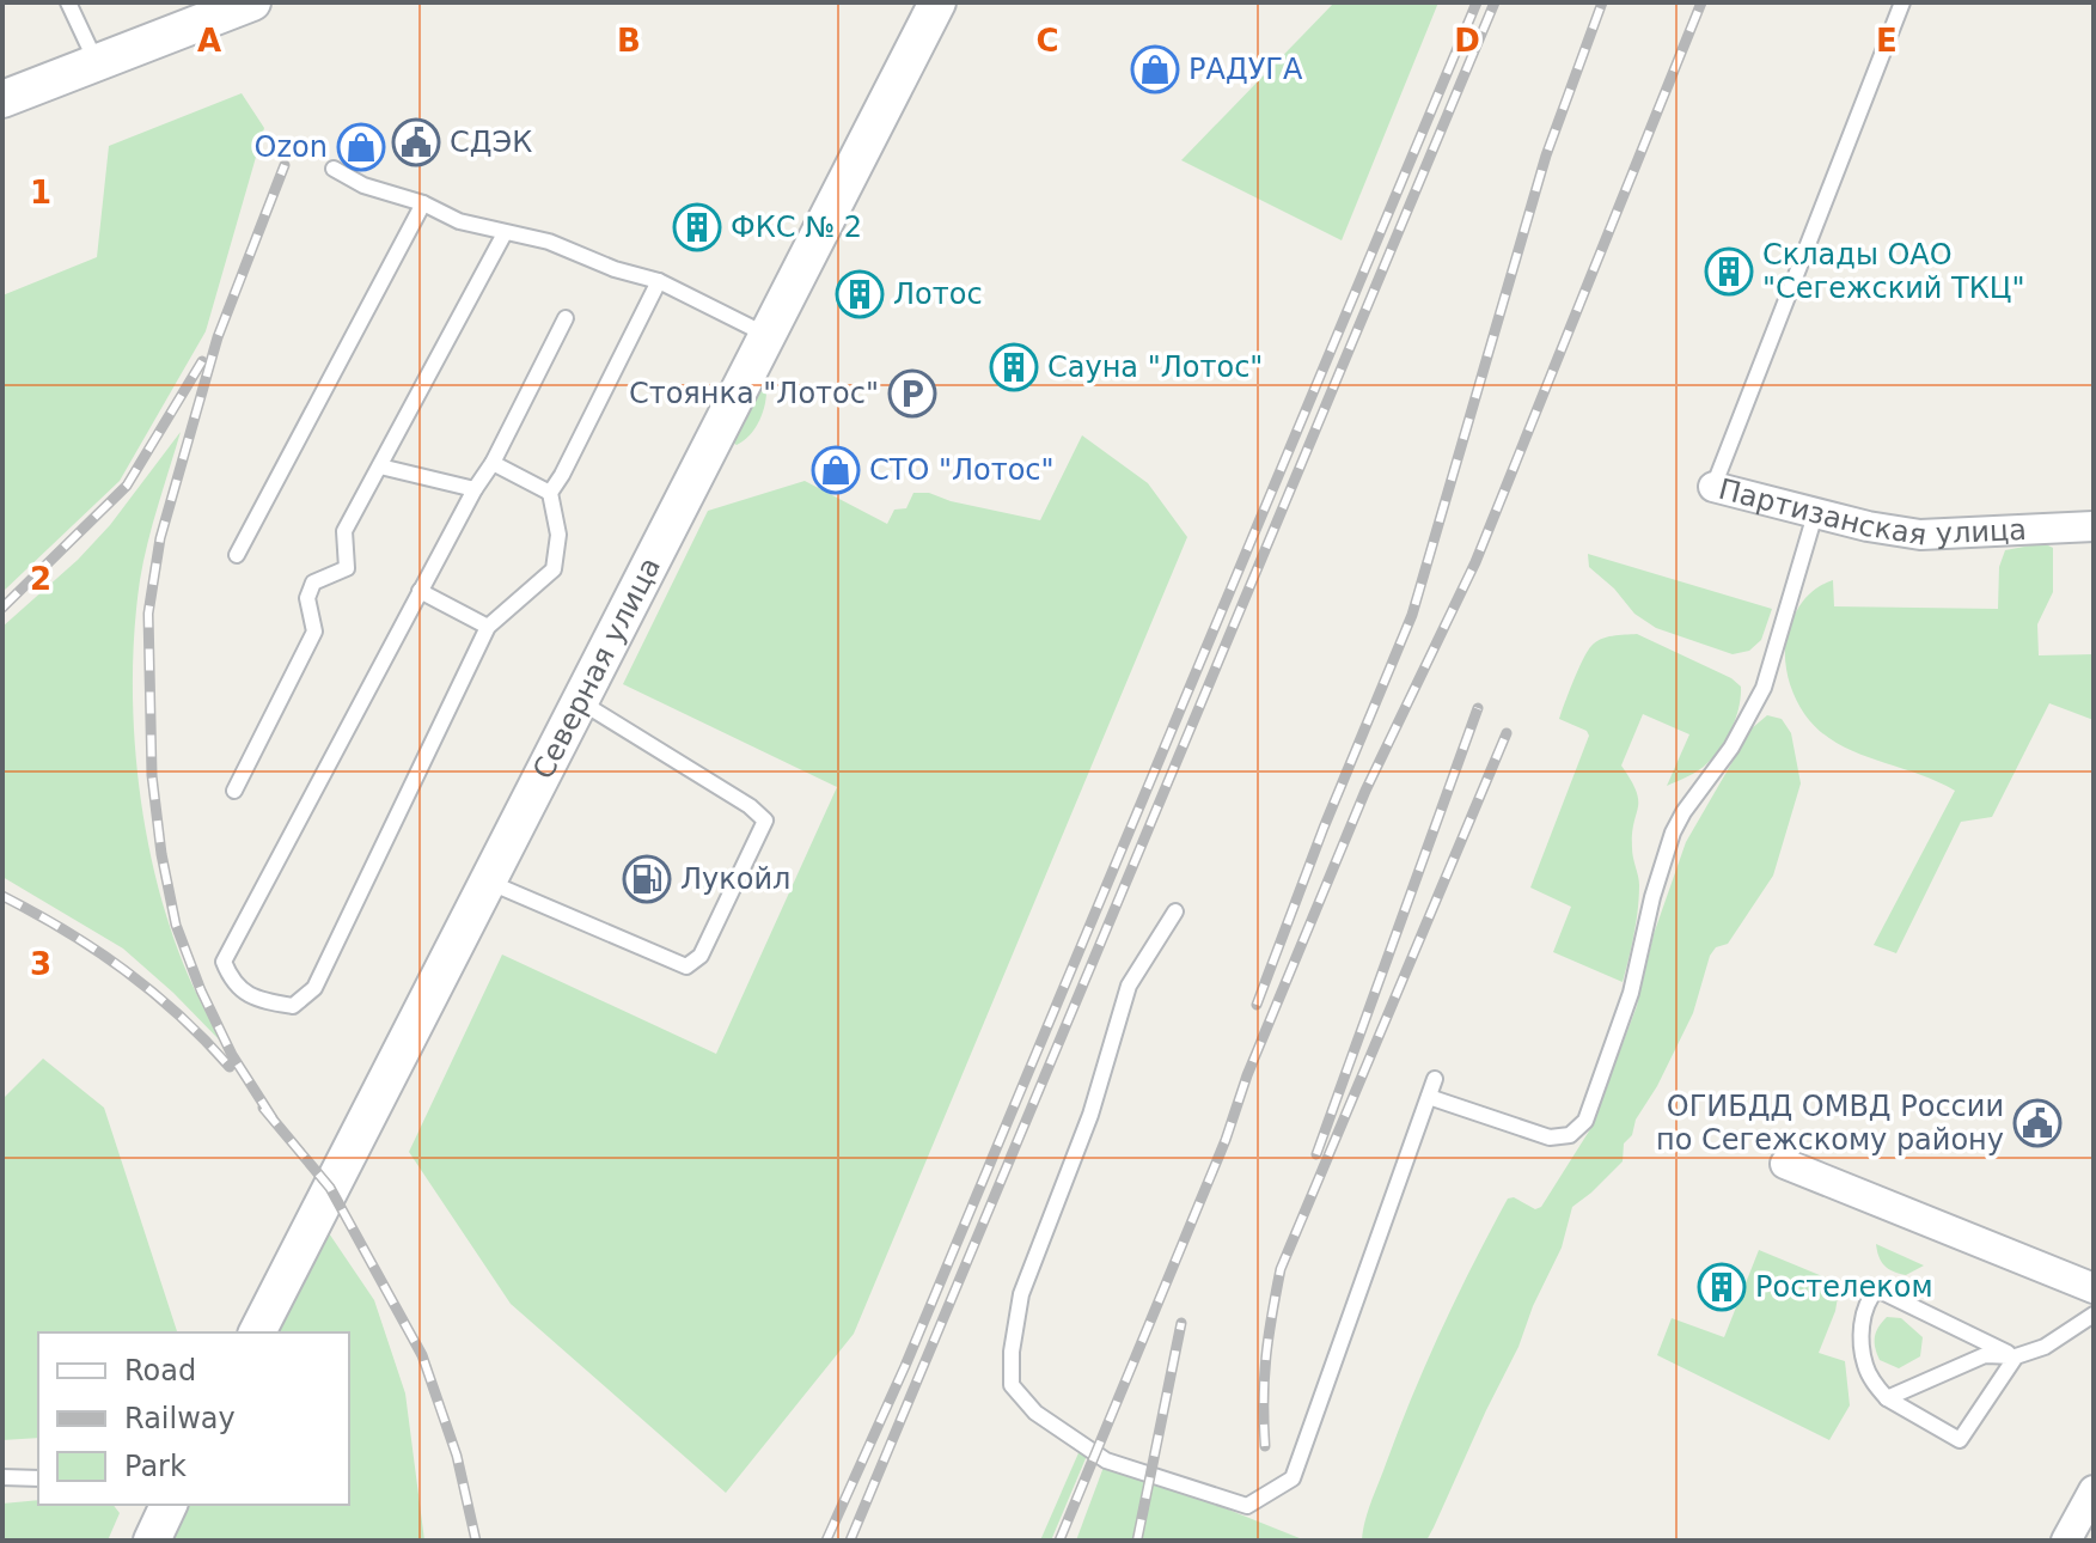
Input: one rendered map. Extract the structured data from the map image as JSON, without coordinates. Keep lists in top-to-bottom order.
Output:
{
  "streets": {
    "street": ["Партизанская улица", "Северная улица"]
  },
  "places": {
    "shop": ["РАДУГА", "Ozon", "СТО \"Лотос\""],
    "public building": ["СДЭК", "ОГИБДД ОМВД России по Сегежскому району"],
    "building": [
      "ФКС № 2",
      "Склады ОАО \"Сегежский ТКЦ\"",
      "Лотос",
      "Сауна \"Лотос\"",
      "Ростелеком"
    ],
    "parking": ["Стоянка \"Лотос\""],
    "fuel station": ["Лукойл"]
  },
  "legend": ["Road", "Railway", "Park"],
  "grid": {
    "columns": [
      "A",
      "B",
      "C",
      "D",
      "E"
    ],
    "rows": ["1", "2", "3"]
  }
}
